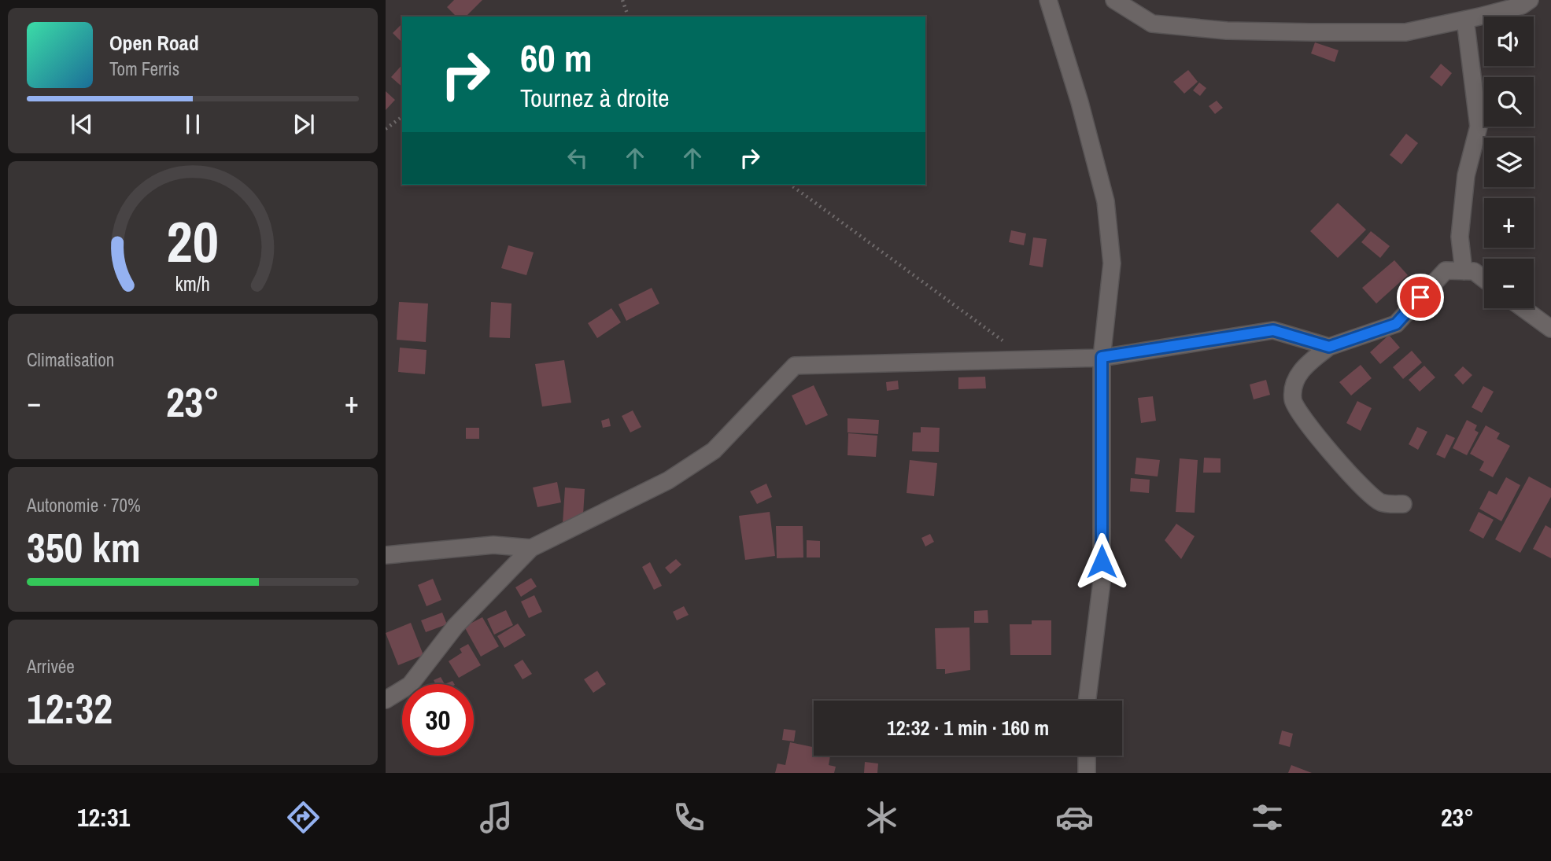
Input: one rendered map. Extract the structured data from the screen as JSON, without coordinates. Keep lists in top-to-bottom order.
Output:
{
  "page": {
    "map_buttons": ["+", "−"],
    "turn": ["60 m", "Tournez à droite"],
    "song": ["Open Road", "Tom Ferris"],
    "tile": [
      "Climatisation",
      ["Autonomie · 70%", "350 km"],
      ["Arrivée", "12:32"]
    ],
    "heat": ["−", "23°", "+"],
    "limit": "30",
    "trip": "12:32 · 1 min · 160 m",
    "tabs": ["12:31", "23°"],
    "gauge": ["20", "km/h"]
  }
}
